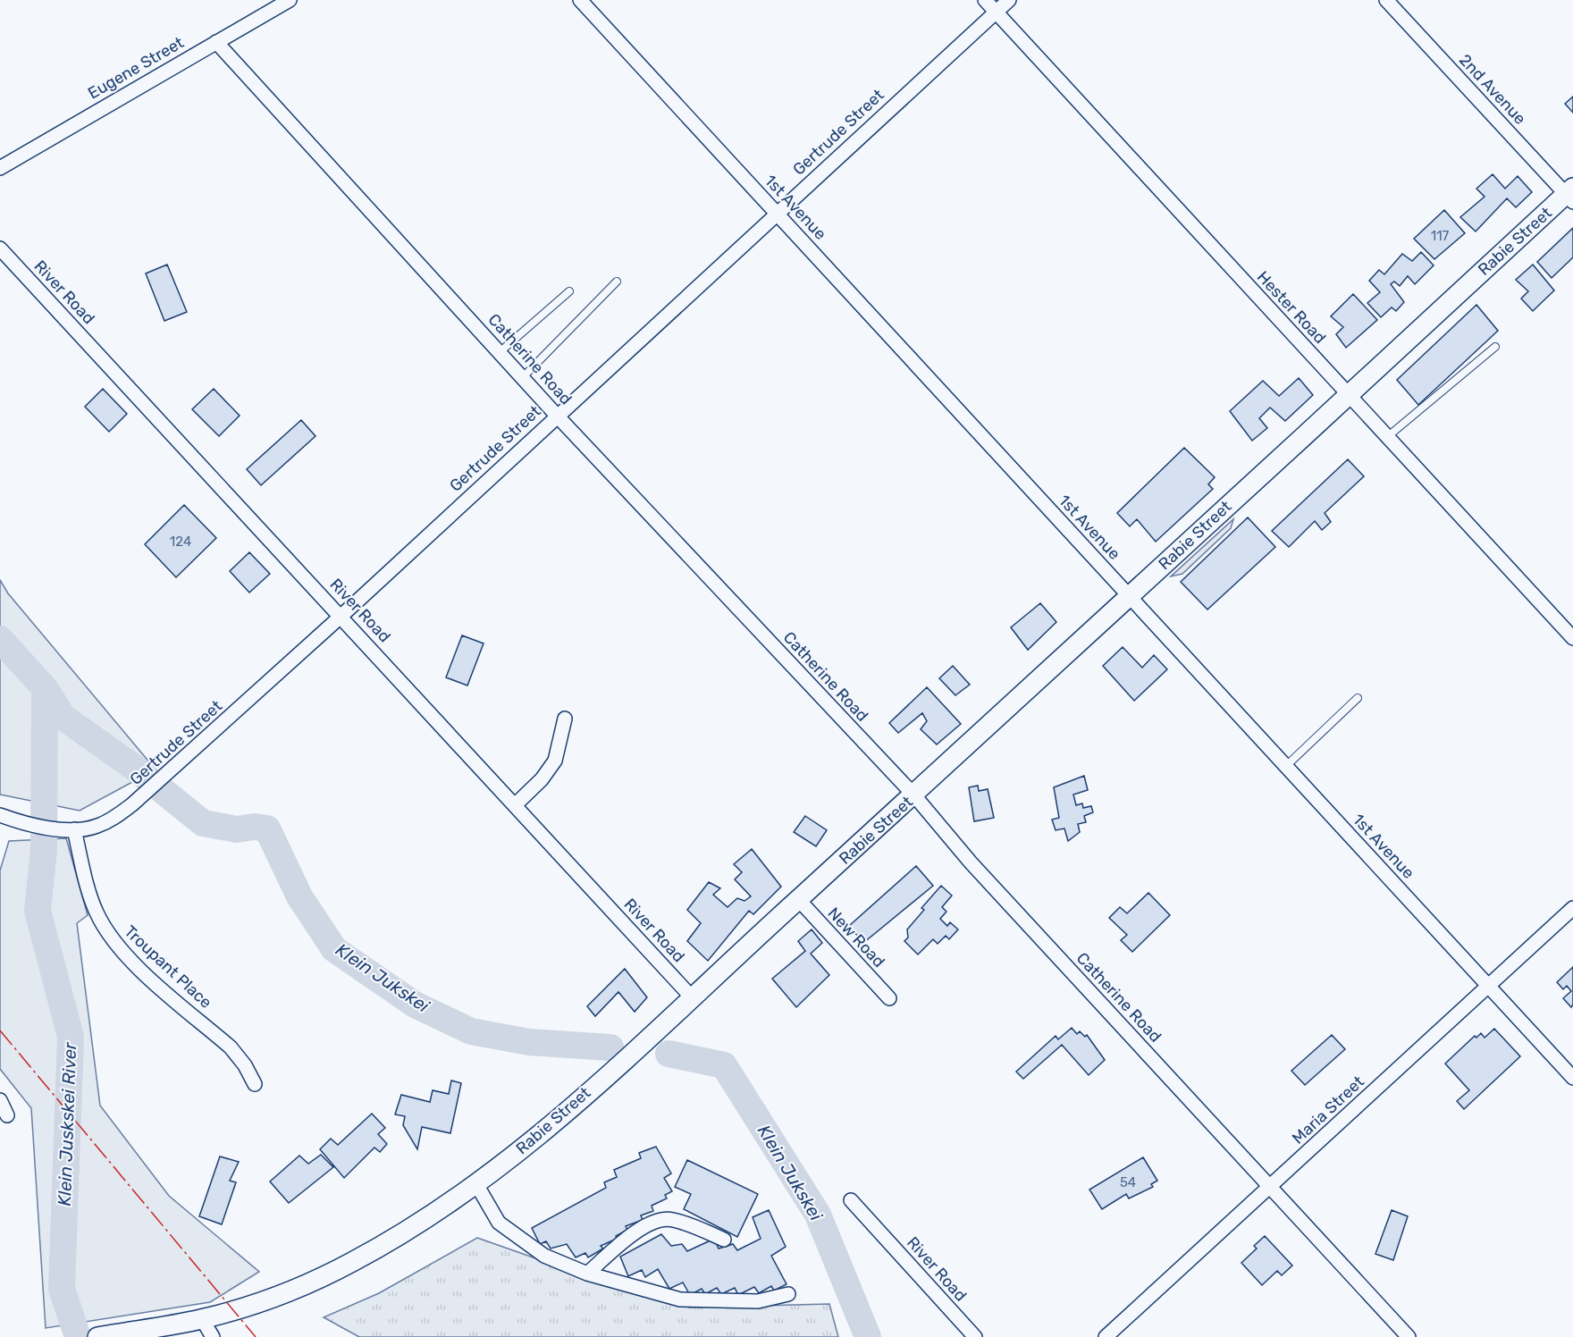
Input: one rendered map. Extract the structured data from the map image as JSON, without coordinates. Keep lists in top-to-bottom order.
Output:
{
  "streets": {
    "street": [
      "Eugene Street",
      "2nd Avenue",
      "Gertrude Street",
      "1st Avenue",
      "Rabie Street",
      "River Road",
      "Hester Road",
      "Catherine Road",
      "New Road",
      "Troupant Place",
      "Maria Street"
    ]
  },
  "crossings": [
    ["Eugene Street", "Catherine Road"],
    ["2nd Avenue", "Rabie Street"],
    ["Gertrude Street", "1st Avenue"],
    ["Gertrude Street", "River Road"],
    ["Gertrude Street", "Hester Road"],
    ["Gertrude Street", "Catherine Road"],
    ["Gertrude Street", "Troupant Place"],
    ["1st Avenue", "Rabie Street"],
    ["1st Avenue", "Maria Street"],
    ["Rabie Street", "River Road"],
    ["Rabie Street", "Hester Road"],
    ["Rabie Street", "Catherine Road"],
    ["Rabie Street", "New Road"],
    ["Catherine Road", "Maria Street"]
  ],
  "water": ["Klein Jukskei", "Klein Juskskei River"],
  "house_numbers": ["117", "124", "54"]
}
